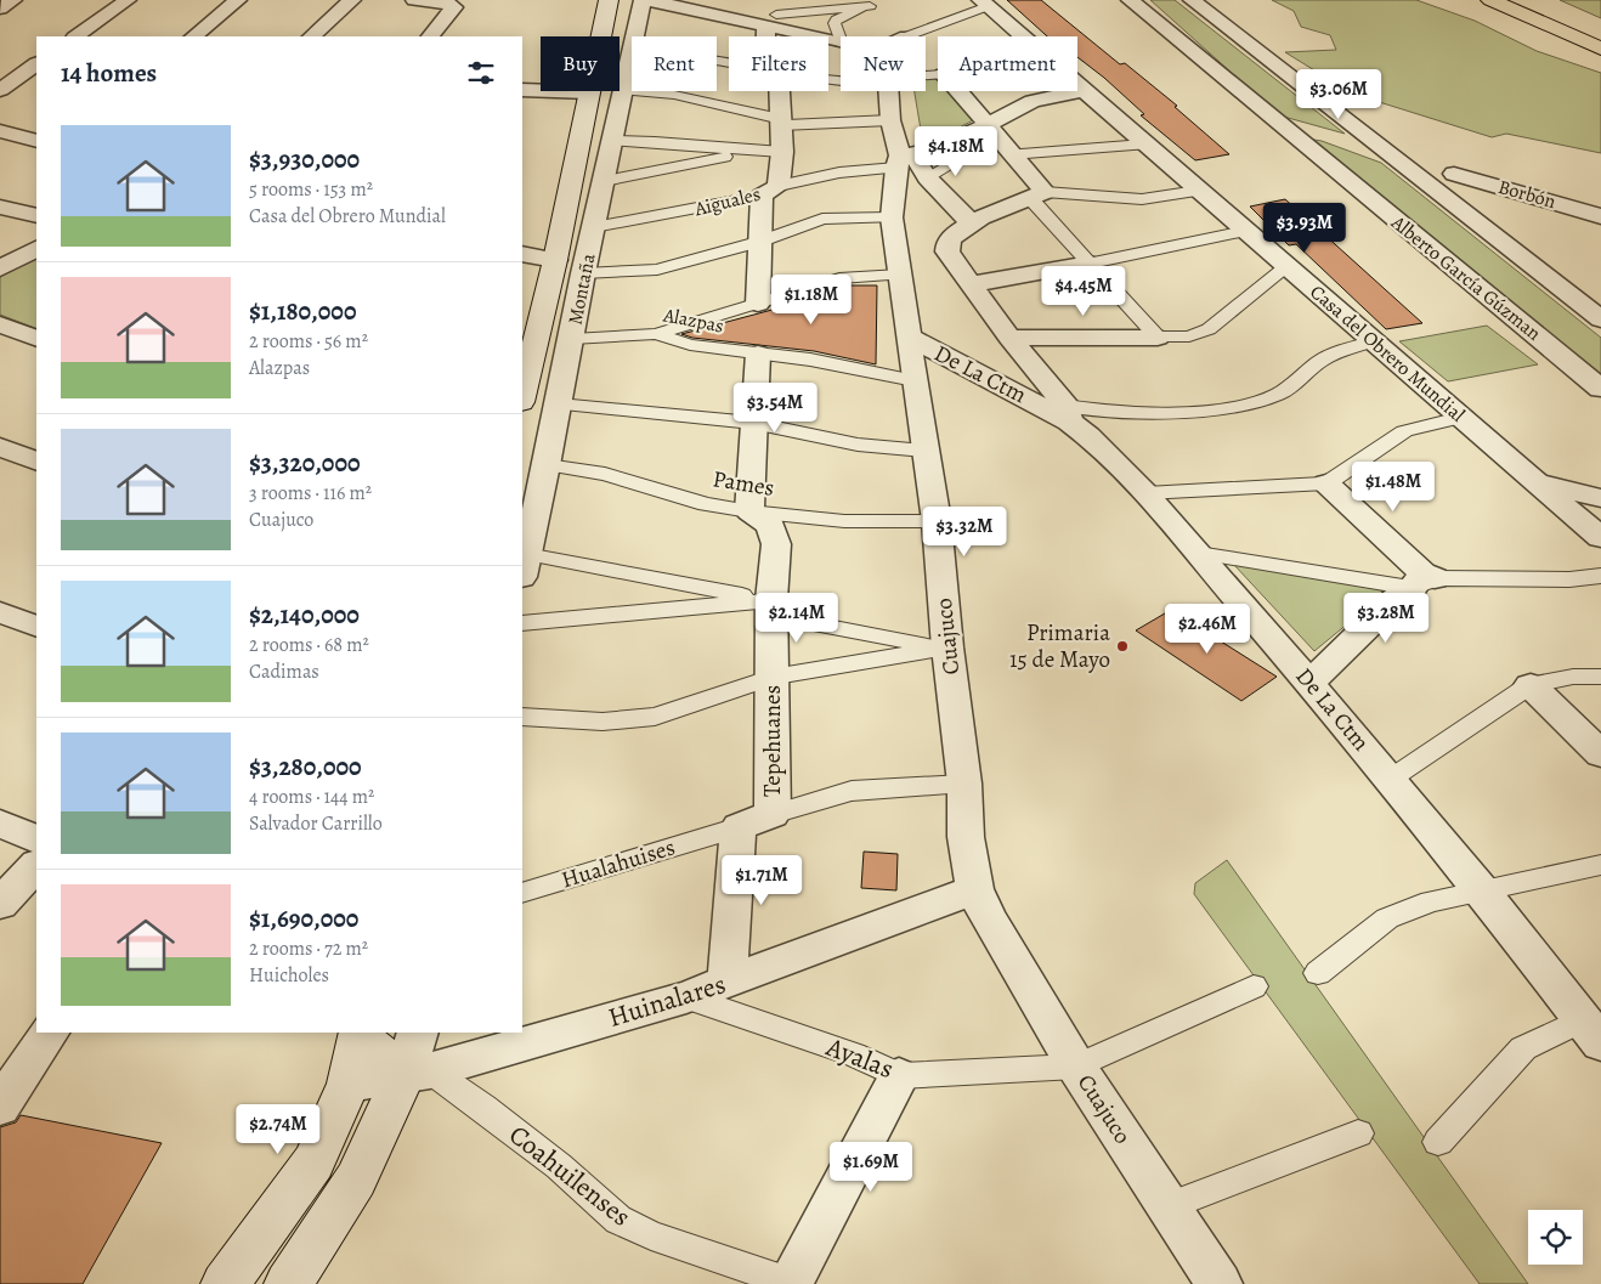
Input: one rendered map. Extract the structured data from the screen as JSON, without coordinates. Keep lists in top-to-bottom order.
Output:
{
  "streets": {
    "main road": ["Montaña"],
    "street": [
      "Borbón",
      "Aiguales",
      "Alberto García Gúzman",
      "Alazpas",
      "Casa del Obrero Mundial",
      "De La Ctm",
      "Pames",
      "Cuajuco",
      "Tepehuanes",
      "Hualahuises",
      "Huinalares",
      "Ayalas",
      "Coahuilenses"
    ]
  },
  "crossings": [
    ["Aiguales", "Montaña"],
    ["Aiguales", "Cuajuco"],
    ["Montaña", "Alazpas"],
    ["Montaña", "Pames"],
    ["Alazpas", "Cuajuco"],
    ["De La Ctm", "Cuajuco"],
    ["Pames", "Cuajuco"],
    ["Pames", "Tepehuanes"],
    ["Cuajuco", "Hualahuises"],
    ["Cuajuco", "Huinalares"],
    ["Cuajuco", "Ayalas"],
    ["Tepehuanes", "Hualahuises"],
    ["Huinalares", "Ayalas"],
    ["Huinalares", "Coahuilenses"]
  ],
  "places": ["Primaria 15 de Mayo"],
  "page": {
    "chip": [
      "Buy",
      "Rent",
      "Filters",
      "New",
      "Apartment"
    ],
    "heading": "14 homes",
    "price": [
      "$3.06M",
      "$4.18M",
      "$3.93M",
      "$4.45M",
      "$1.18M",
      "$3.54M",
      "$1.48M",
      "$3.32M",
      "$2.14M",
      "$3.28M",
      "$2.46M",
      "$1.71M",
      "$2.74M",
      "$1.69M"
    ],
    "list": [
      {
        "name": "$3,930,000",
        "note": "5 rooms · 153 m² · Casa del Obrero Mundial"
      },
      {
        "name": "$1,180,000",
        "note": "2 rooms · 56 m² · Alazpas"
      },
      {
        "name": "$3,320,000",
        "note": "3 rooms · 116 m² · Cuajuco"
      },
      {
        "name": "$2,140,000",
        "note": "2 rooms · 68 m² · Cadimas"
      },
      {
        "name": "$3,280,000",
        "note": "4 rooms · 144 m² · Salvador Carrillo"
      },
      {
        "name": "$1,690,000",
        "note": "2 rooms · 72 m² · Huicholes"
      }
    ]
  }
}
